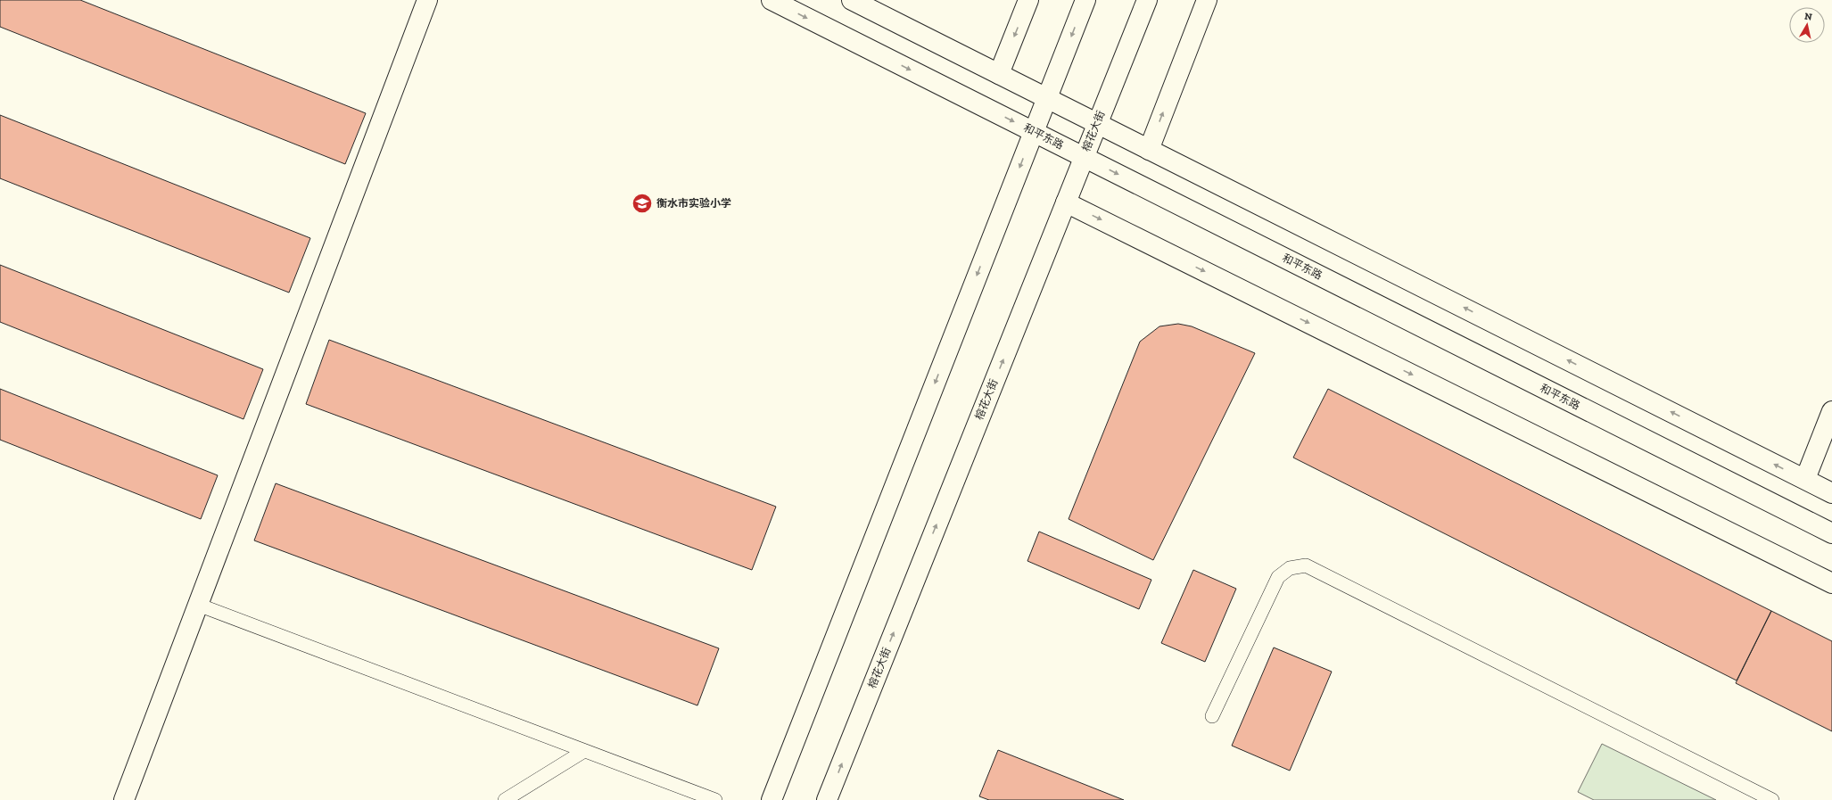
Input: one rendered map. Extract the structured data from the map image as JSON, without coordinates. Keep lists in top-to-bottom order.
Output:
{
  "streets": {
    "main road": ["榕花大街", "和平东路"]
  },
  "crossings": [
    ["榕花大街", "和平东路"]
  ],
  "places": {
    "school or university": ["衡水市实验小学"]
  },
  "north": "top"
}
